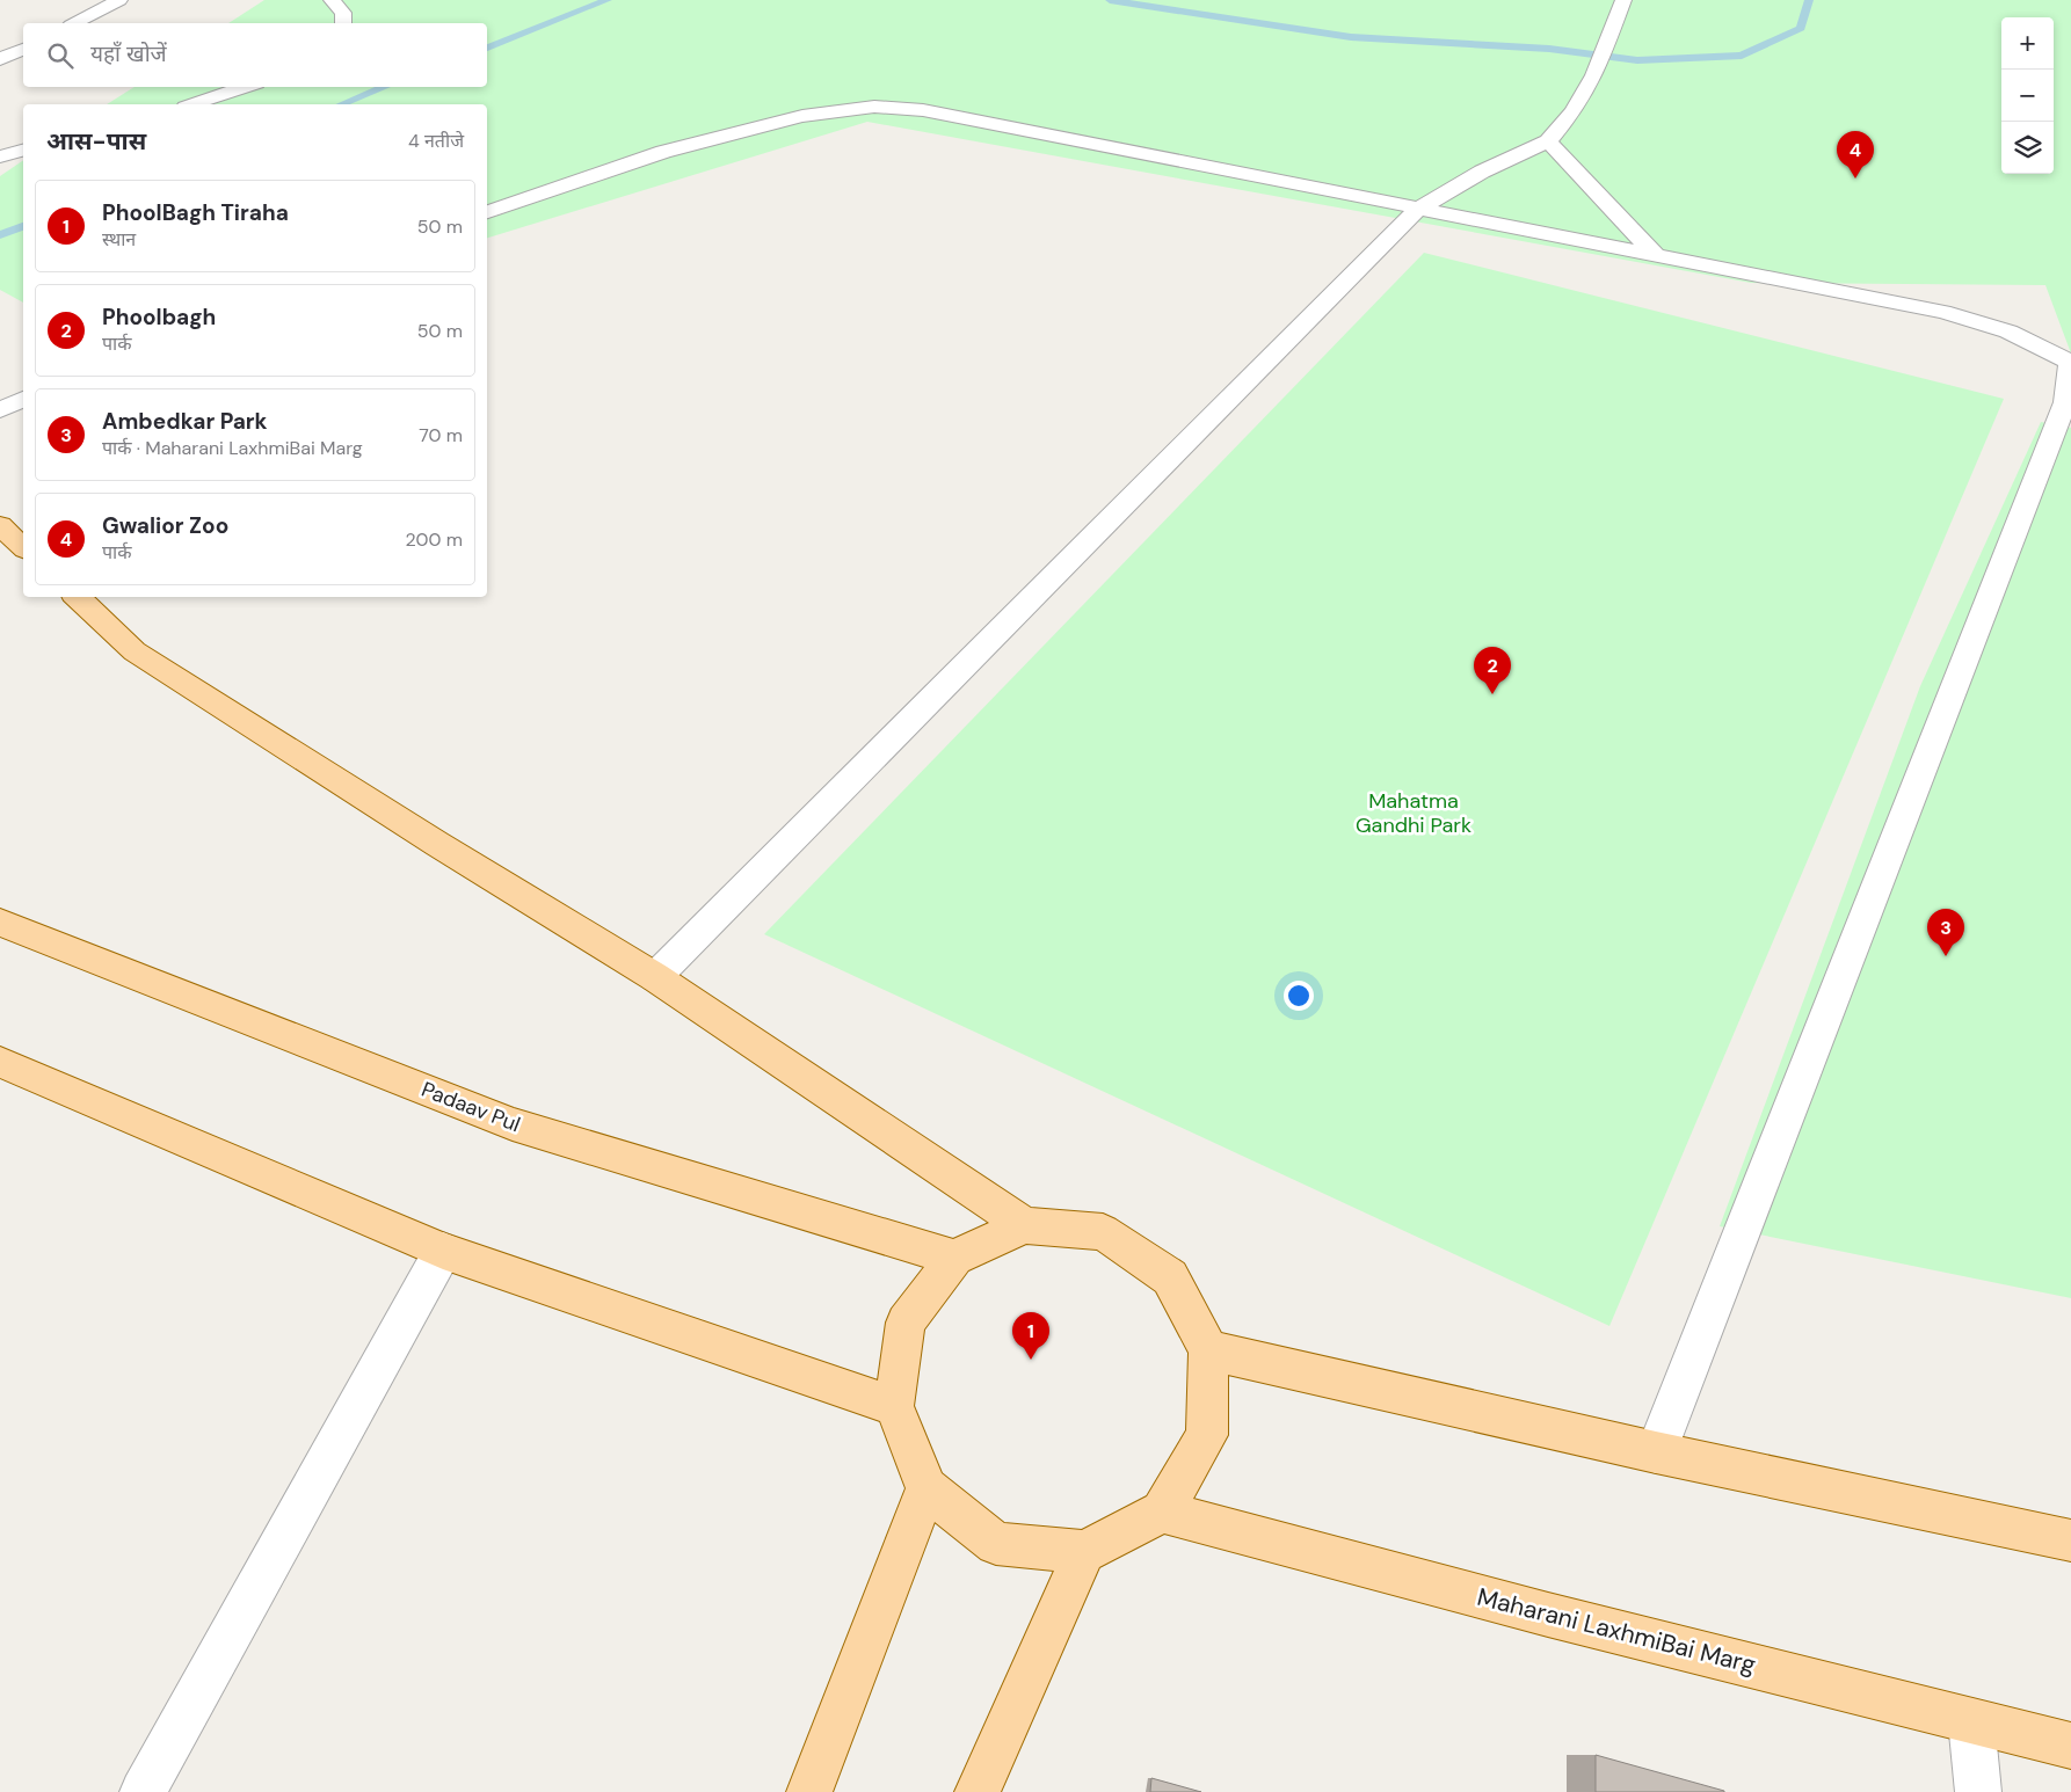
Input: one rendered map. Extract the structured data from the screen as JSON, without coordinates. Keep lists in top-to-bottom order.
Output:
{
  "streets": {
    "main road": ["Padaav Pul", "Maharani LaxhmiBai Marg"]
  },
  "parks": ["Mahatma Gandhi Park"],
  "page": {
    "map_buttons": ["+", "−"],
    "search": "यहाँ खोजें",
    "heading": ["आस-पास", "4 नतीजे"],
    "pins": [
      "4",
      "2",
      "3",
      "1"
    ],
    "list": [
      {
        "mark": "1",
        "name": "PhoolBagh Tiraha",
        "note": "स्थान",
        "value": "50 m"
      },
      {
        "mark": "2",
        "name": "Phoolbagh",
        "note": "पार्क",
        "value": "50 m"
      },
      {
        "mark": "3",
        "name": "Ambedkar Park",
        "note": "पार्क · Maharani LaxhmiBai Marg",
        "value": "70 m"
      },
      {
        "mark": "4",
        "name": "Gwalior Zoo",
        "note": "पार्क",
        "value": "200 m"
      }
    ]
  }
}
